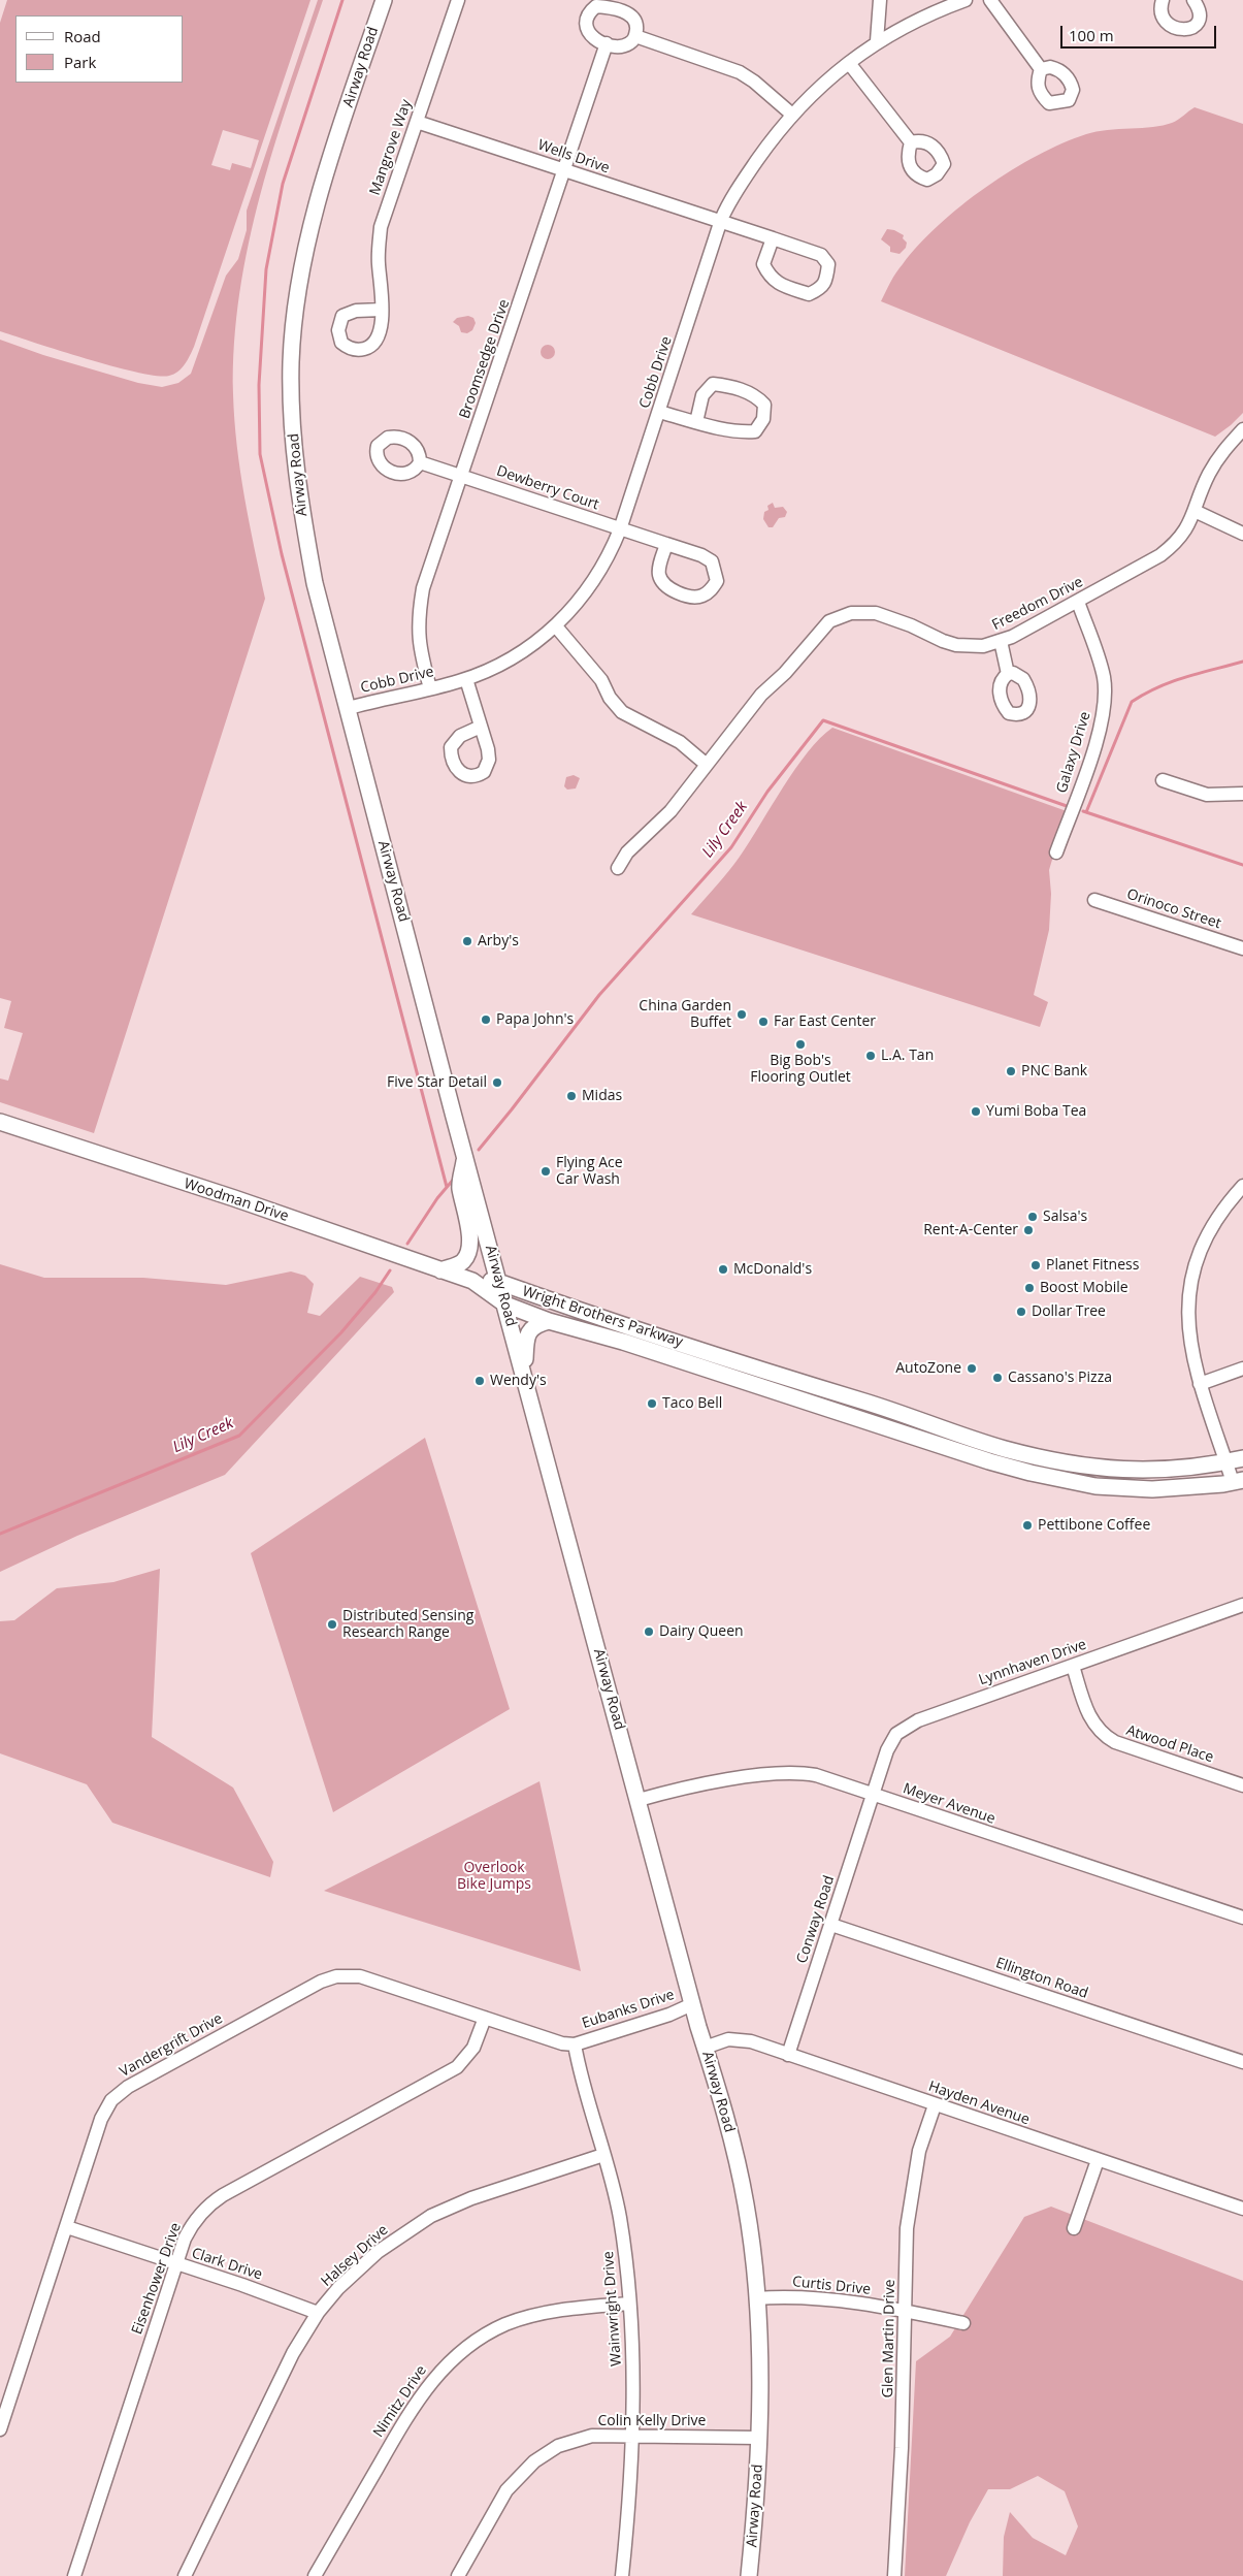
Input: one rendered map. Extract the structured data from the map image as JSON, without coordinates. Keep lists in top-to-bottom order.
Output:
{
  "streets": {
    "main road": ["Airway Road", "Woodman Drive", "Wright Brothers Parkway"],
    "street": [
      "Mangrove Way",
      "Wells Drive",
      "Broomsedge Drive",
      "Cobb Drive",
      "Dewberry Court",
      "Freedom Drive",
      "Galaxy Drive",
      "Orinoco Street",
      "Lynnhaven Drive",
      "Atwood Place",
      "Meyer Avenue",
      "Conway Road",
      "Ellington Road",
      "Eubanks Drive",
      "Vandergrift Drive",
      "Hayden Avenue",
      "Halsey Drive",
      "Clark Drive",
      "Eisenhower Drive",
      "Curtis Drive",
      "Wainwright Drive",
      "Glen Martin Drive",
      "Nimitz Drive",
      "Colin Kelly Drive"
    ]
  },
  "crossings": [
    ["Airway Road", "Cobb Drive"],
    ["Airway Road", "Wright Brothers Parkway"],
    ["Airway Road", "Meyer Avenue"],
    ["Airway Road", "Eubanks Drive"],
    ["Airway Road", "Hayden Avenue"],
    ["Airway Road", "Curtis Drive"],
    ["Airway Road", "Colin Kelly Drive"],
    ["Mangrove Way", "Wells Drive"],
    ["Wells Drive", "Broomsedge Drive"],
    ["Wells Drive", "Cobb Drive"],
    ["Broomsedge Drive", "Cobb Drive"],
    ["Broomsedge Drive", "Dewberry Court"],
    ["Cobb Drive", "Dewberry Court"],
    ["Freedom Drive", "Galaxy Drive"],
    ["Woodman Drive", "Wright Brothers Parkway"],
    ["Lynnhaven Drive", "Atwood Place"],
    ["Lynnhaven Drive", "Meyer Avenue"],
    ["Lynnhaven Drive", "Conway Road"],
    ["Meyer Avenue", "Conway Road"],
    ["Conway Road", "Ellington Road"],
    ["Conway Road", "Hayden Avenue"],
    ["Eubanks Drive", "Vandergrift Drive"],
    ["Eubanks Drive", "Wainwright Drive"],
    ["Vandergrift Drive", "Clark Drive"],
    ["Vandergrift Drive", "Eisenhower Drive"],
    ["Vandergrift Drive", "Wainwright Drive"],
    ["Hayden Avenue", "Glen Martin Drive"],
    ["Halsey Drive", "Clark Drive"],
    ["Halsey Drive", "Wainwright Drive"],
    ["Clark Drive", "Eisenhower Drive"],
    ["Curtis Drive", "Glen Martin Drive"],
    ["Wainwright Drive", "Nimitz Drive"],
    ["Wainwright Drive", "Colin Kelly Drive"]
  ],
  "water": ["Lily Creek"],
  "parks": ["Overlook Bike Jumps"],
  "places": [
    "Arby's",
    "China Garden Buffet",
    "Papa John's",
    "Far East Center",
    "Big Bob's Flooring Outlet",
    "L.A. Tan",
    "PNC Bank",
    "Five Star Detail",
    "Midas",
    "Yumi Boba Tea",
    "Flying Ace Car Wash",
    "Salsa's",
    "Rent-A-Center",
    "Planet Fitness",
    "McDonald's",
    "Boost Mobile",
    "Dollar Tree",
    "AutoZone",
    "Cassano's Pizza",
    "Wendy's",
    "Taco Bell",
    "Pettibone Coffee",
    "Distributed Sensing Research Range",
    "Dairy Queen"
  ],
  "legend": ["Road", "Park"],
  "scale_bar": "100 m"
}
